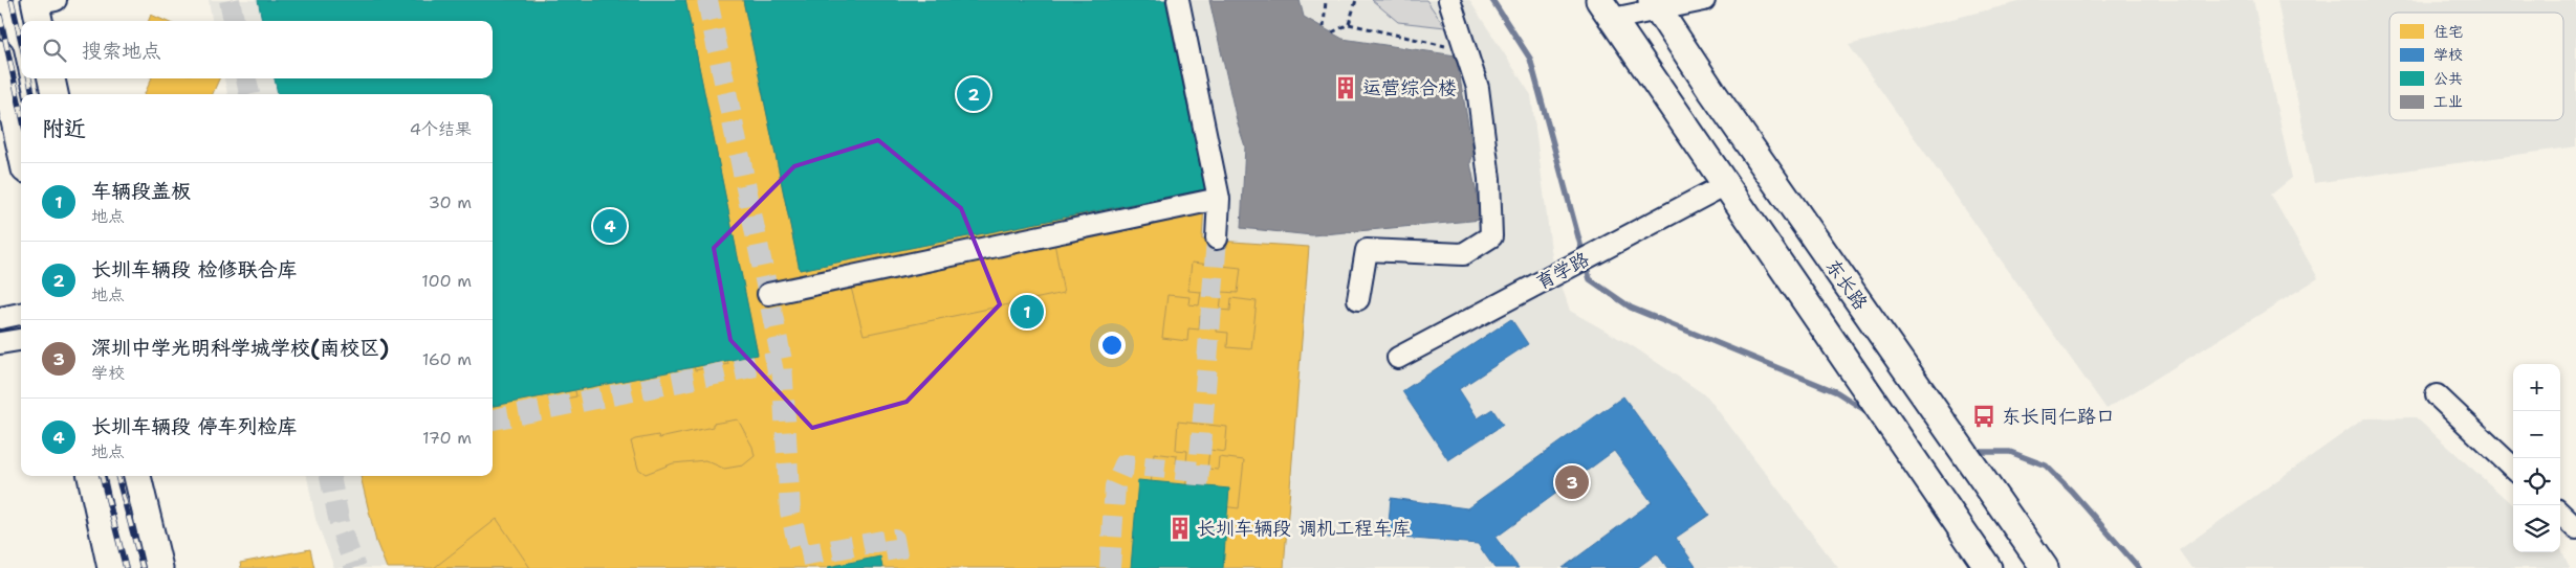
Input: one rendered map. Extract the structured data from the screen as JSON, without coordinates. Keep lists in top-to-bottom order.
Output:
{
  "streets": {
    "main road": ["东长路"],
    "street": ["育学路"]
  },
  "places": {
    "building": ["运营综合楼", "长圳车辆段 调机工程车库"],
    "bus stop": ["东长同仁路口"]
  },
  "legend": [
    "住宅",
    "学校",
    "公共",
    "工业"
  ],
  "page": {
    "search": "搜索地点",
    "pins": [
      "2",
      "4",
      "1",
      "3"
    ],
    "heading": ["附近", "4个结果"],
    "list": [
      {
        "mark": "1",
        "name": "车辆段盖板",
        "note": "地点",
        "value": "30 m"
      },
      {
        "mark": "2",
        "name": "长圳车辆段 检修联合库",
        "note": "地点",
        "value": "100 m"
      },
      {
        "mark": "3",
        "name": "深圳中学光明科学城学校(南校区)",
        "note": "学校",
        "value": "160 m"
      },
      {
        "mark": "4",
        "name": "长圳车辆段 停车列检库",
        "note": "地点",
        "value": "170 m"
      }
    ],
    "map_buttons": ["+", "−"]
  }
}
